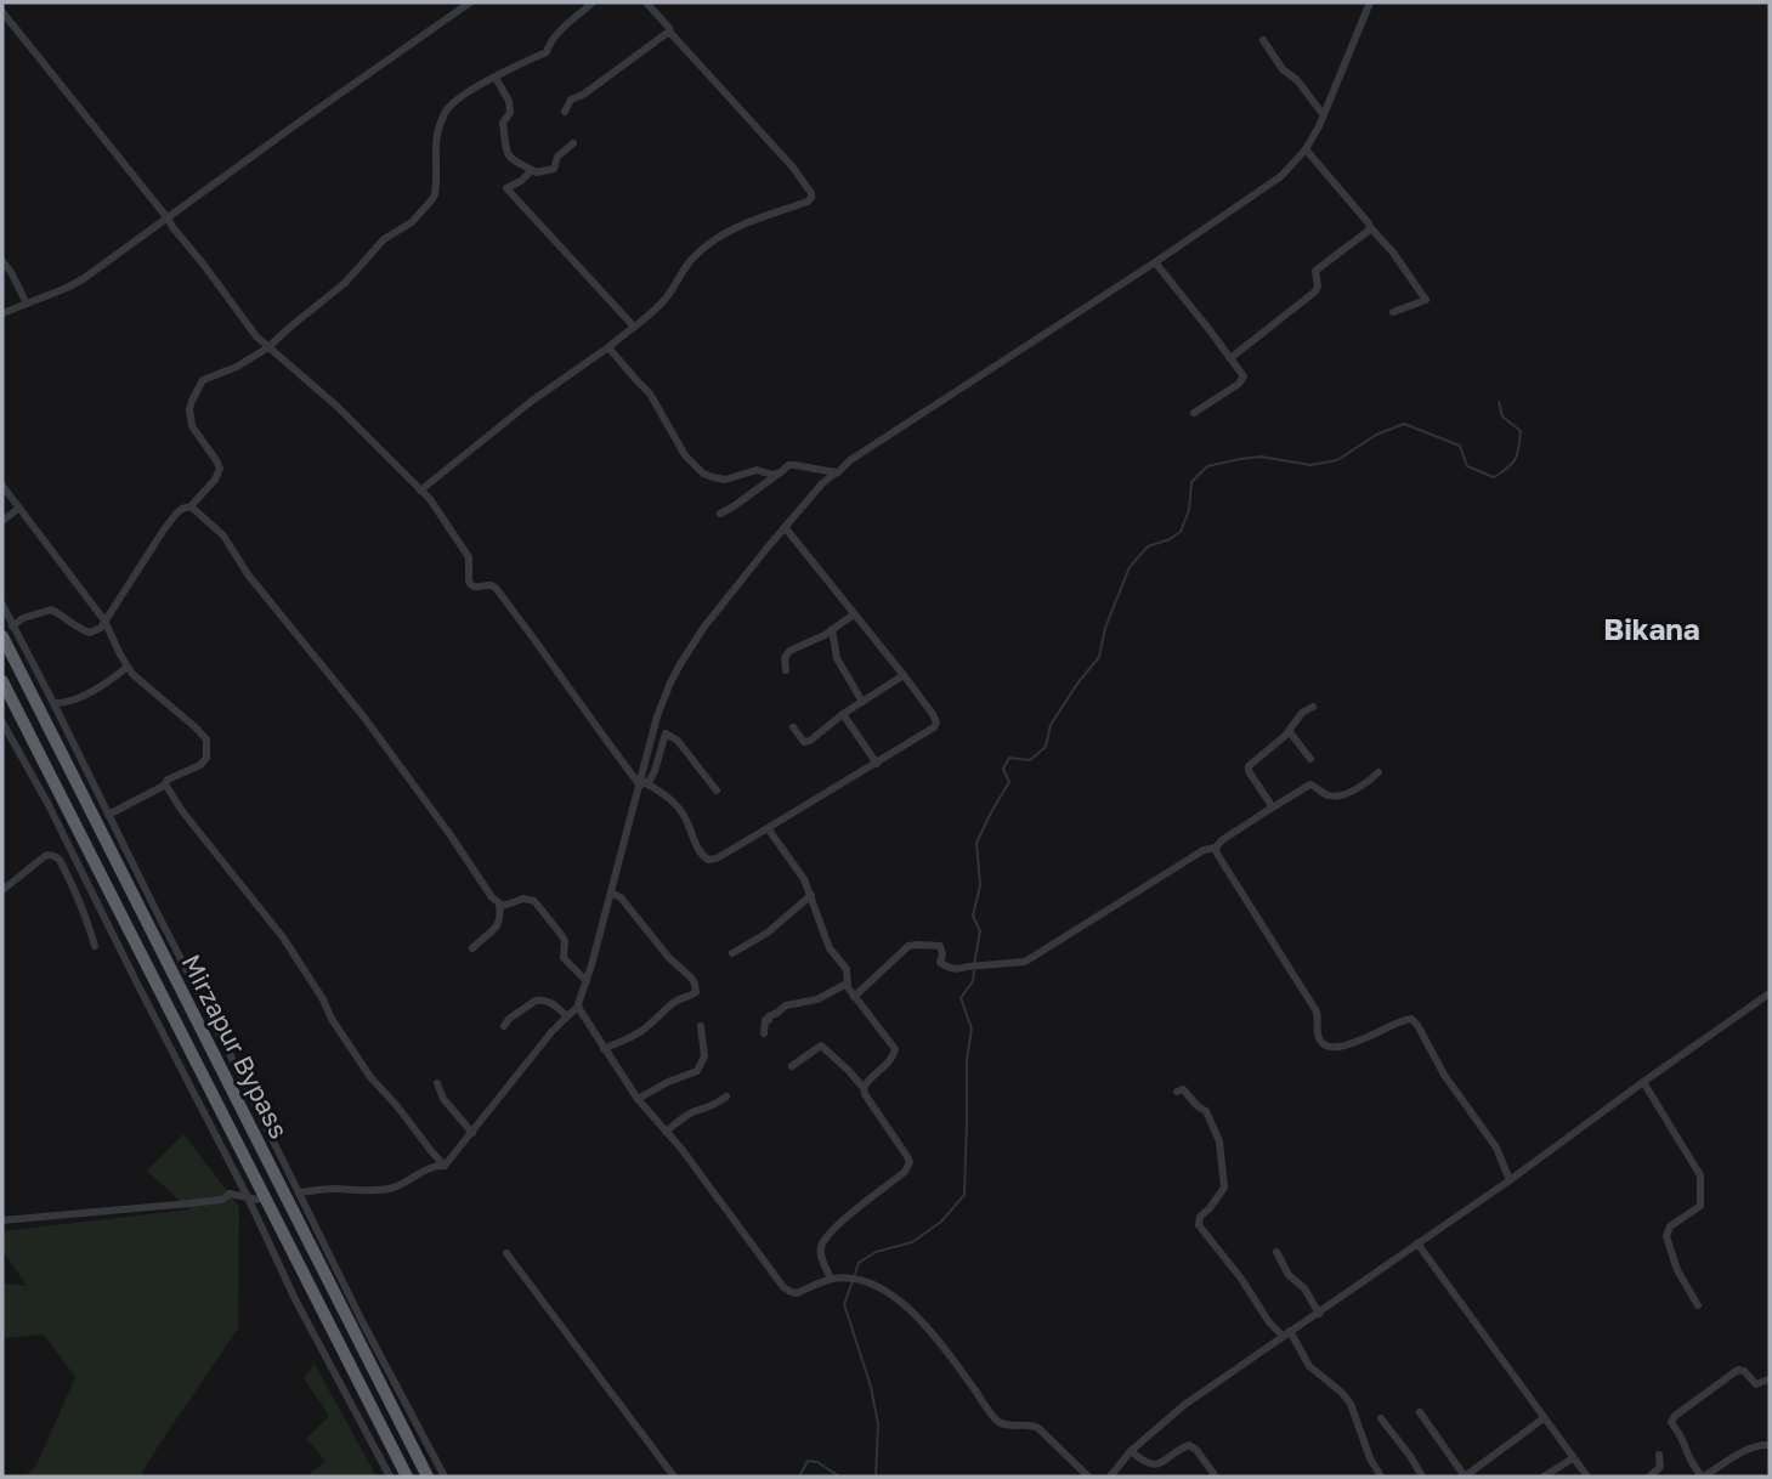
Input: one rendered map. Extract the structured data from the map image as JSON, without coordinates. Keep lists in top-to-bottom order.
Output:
{
  "streets": {
    "highway": ["Mirzapur Bypass"]
  },
  "districts": ["Bikana"]
}
